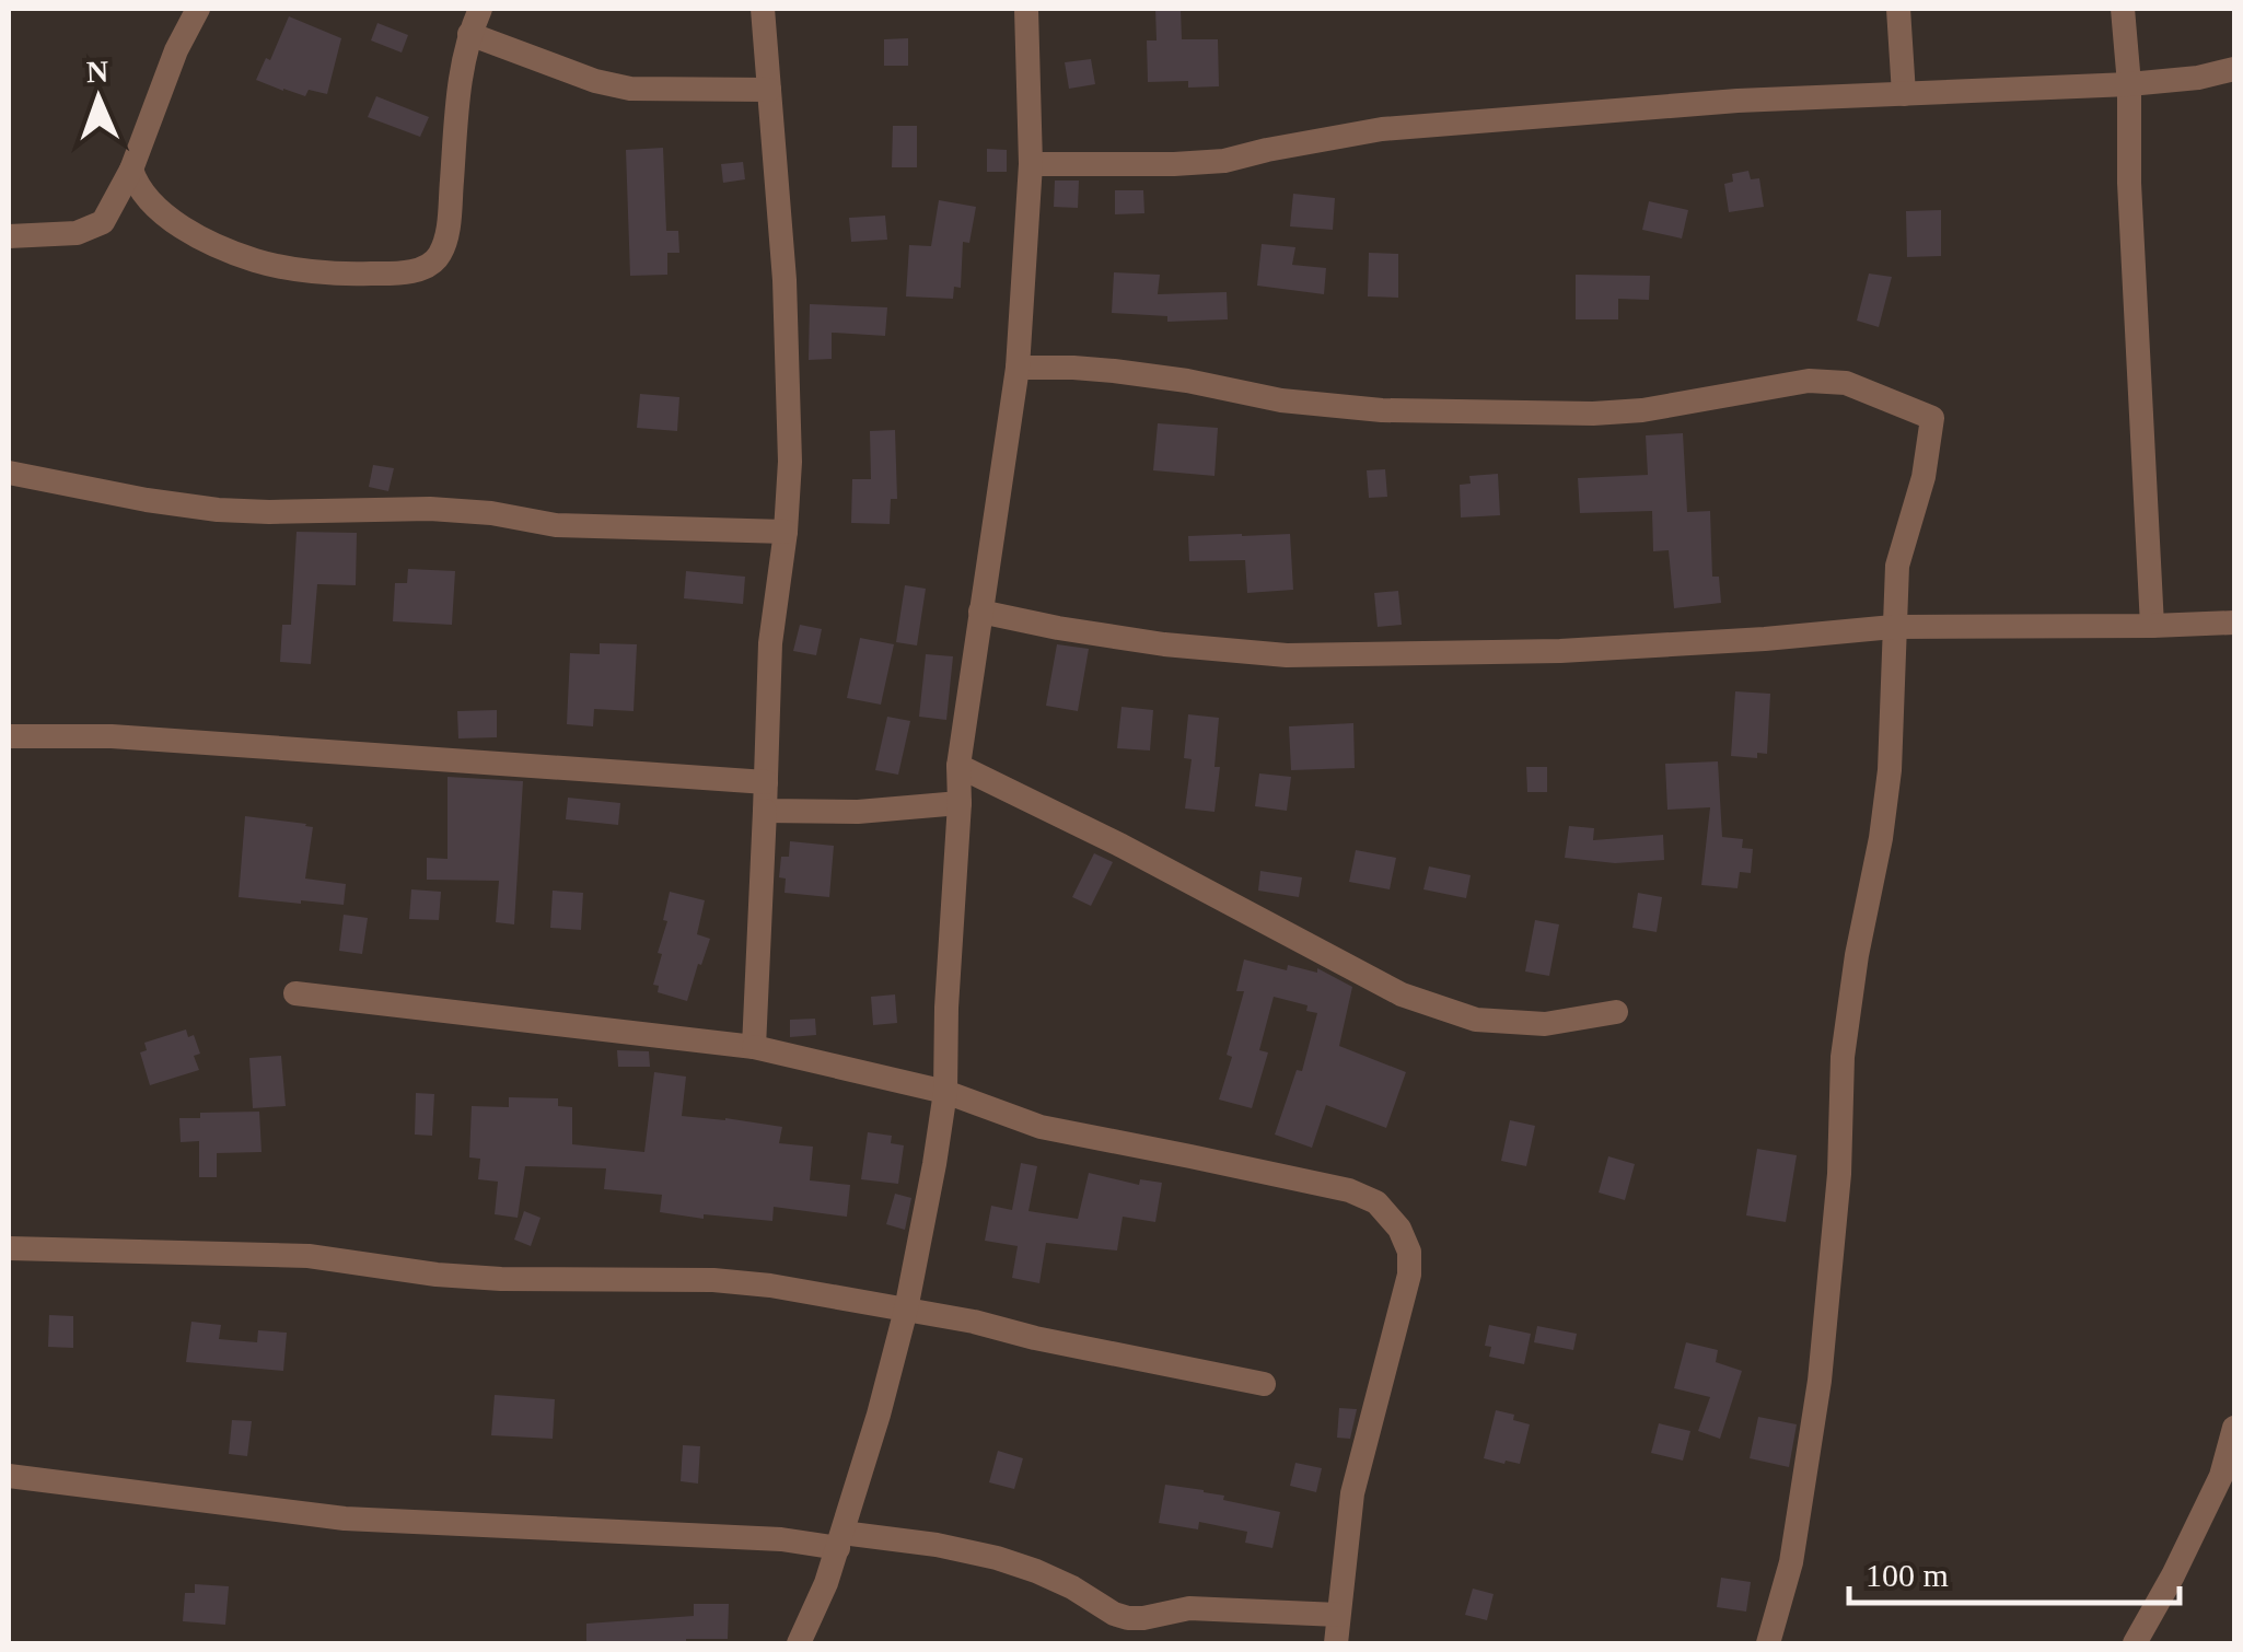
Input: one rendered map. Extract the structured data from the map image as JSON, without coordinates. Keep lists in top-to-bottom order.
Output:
{
  "scale_bar": "100 m",
  "north": "top"
}
